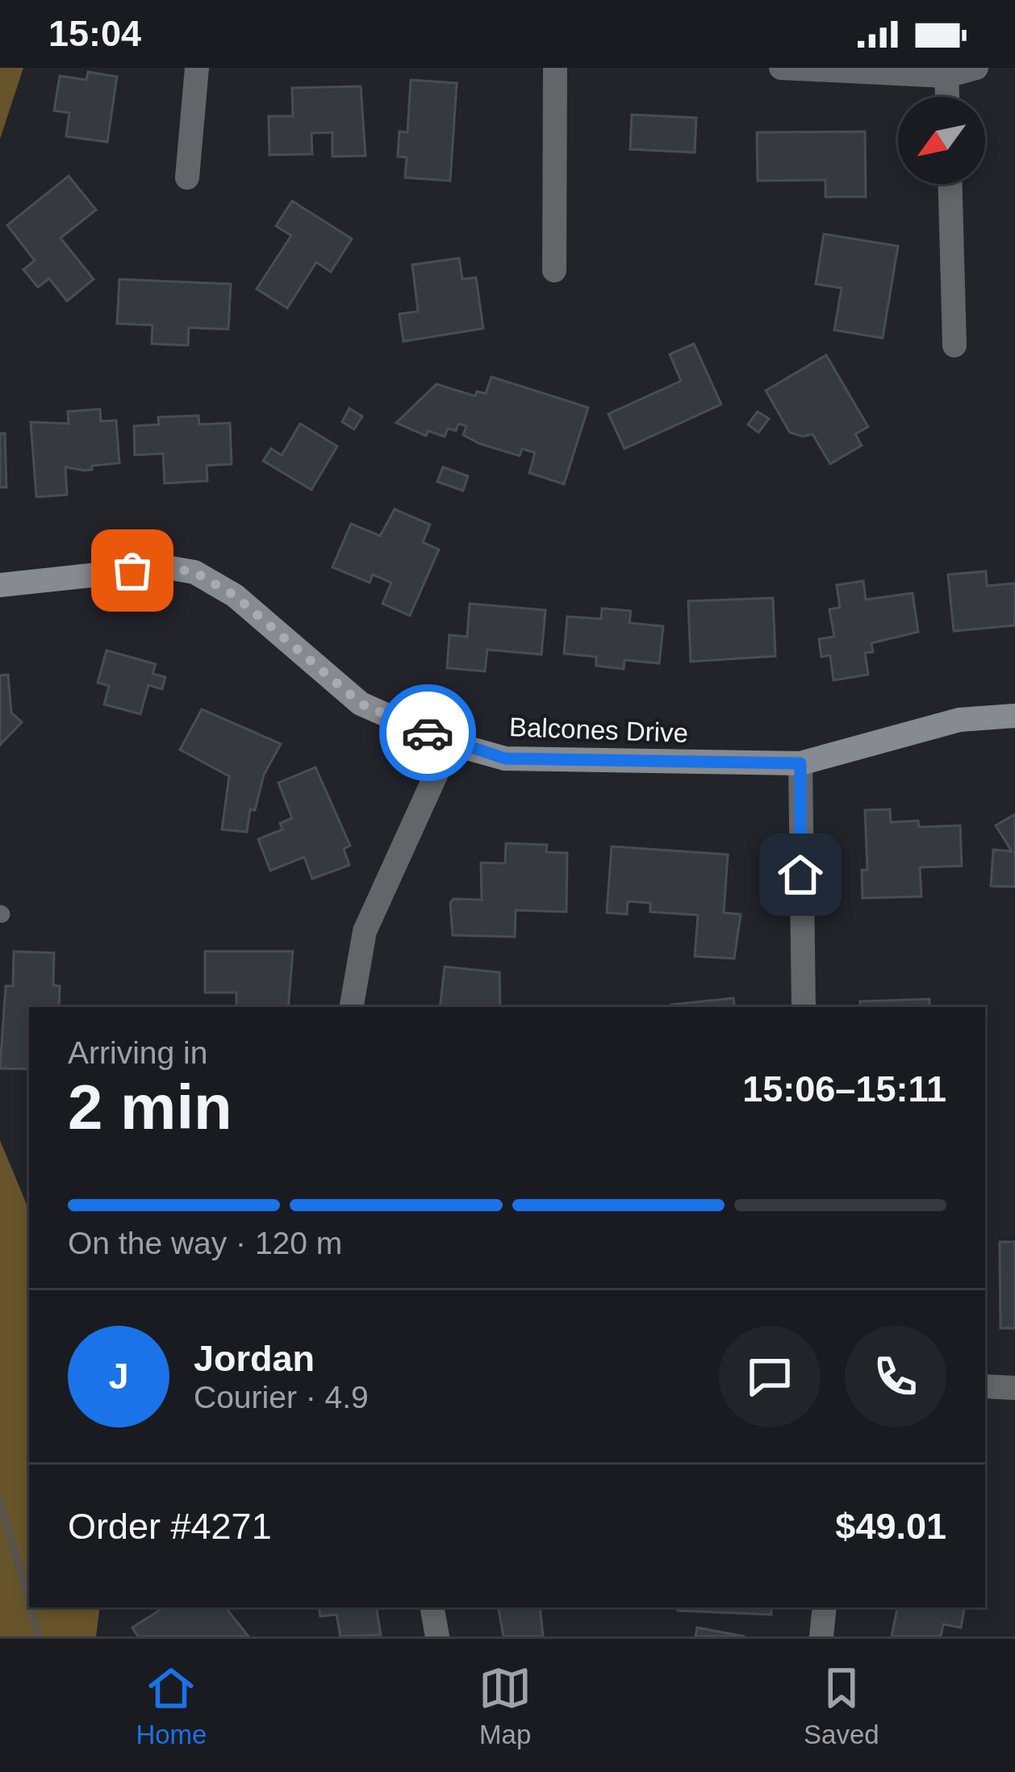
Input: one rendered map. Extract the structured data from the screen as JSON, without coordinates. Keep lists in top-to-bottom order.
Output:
{
  "streets": {
    "street": ["Balcones Drive"]
  },
  "north": "bottom left",
  "page": {
    "status": "15:04",
    "heading": ["2 min", "Arriving in", "15:06–15:11"],
    "panel": [
      "Jordan",
      "Courier · 4.9",
      "Order #4271",
      "$49.01"
    ],
    "bar": "On the way · 120 m",
    "round": "J",
    "tabs": ["Home", "Map", "Saved"]
  }
}
